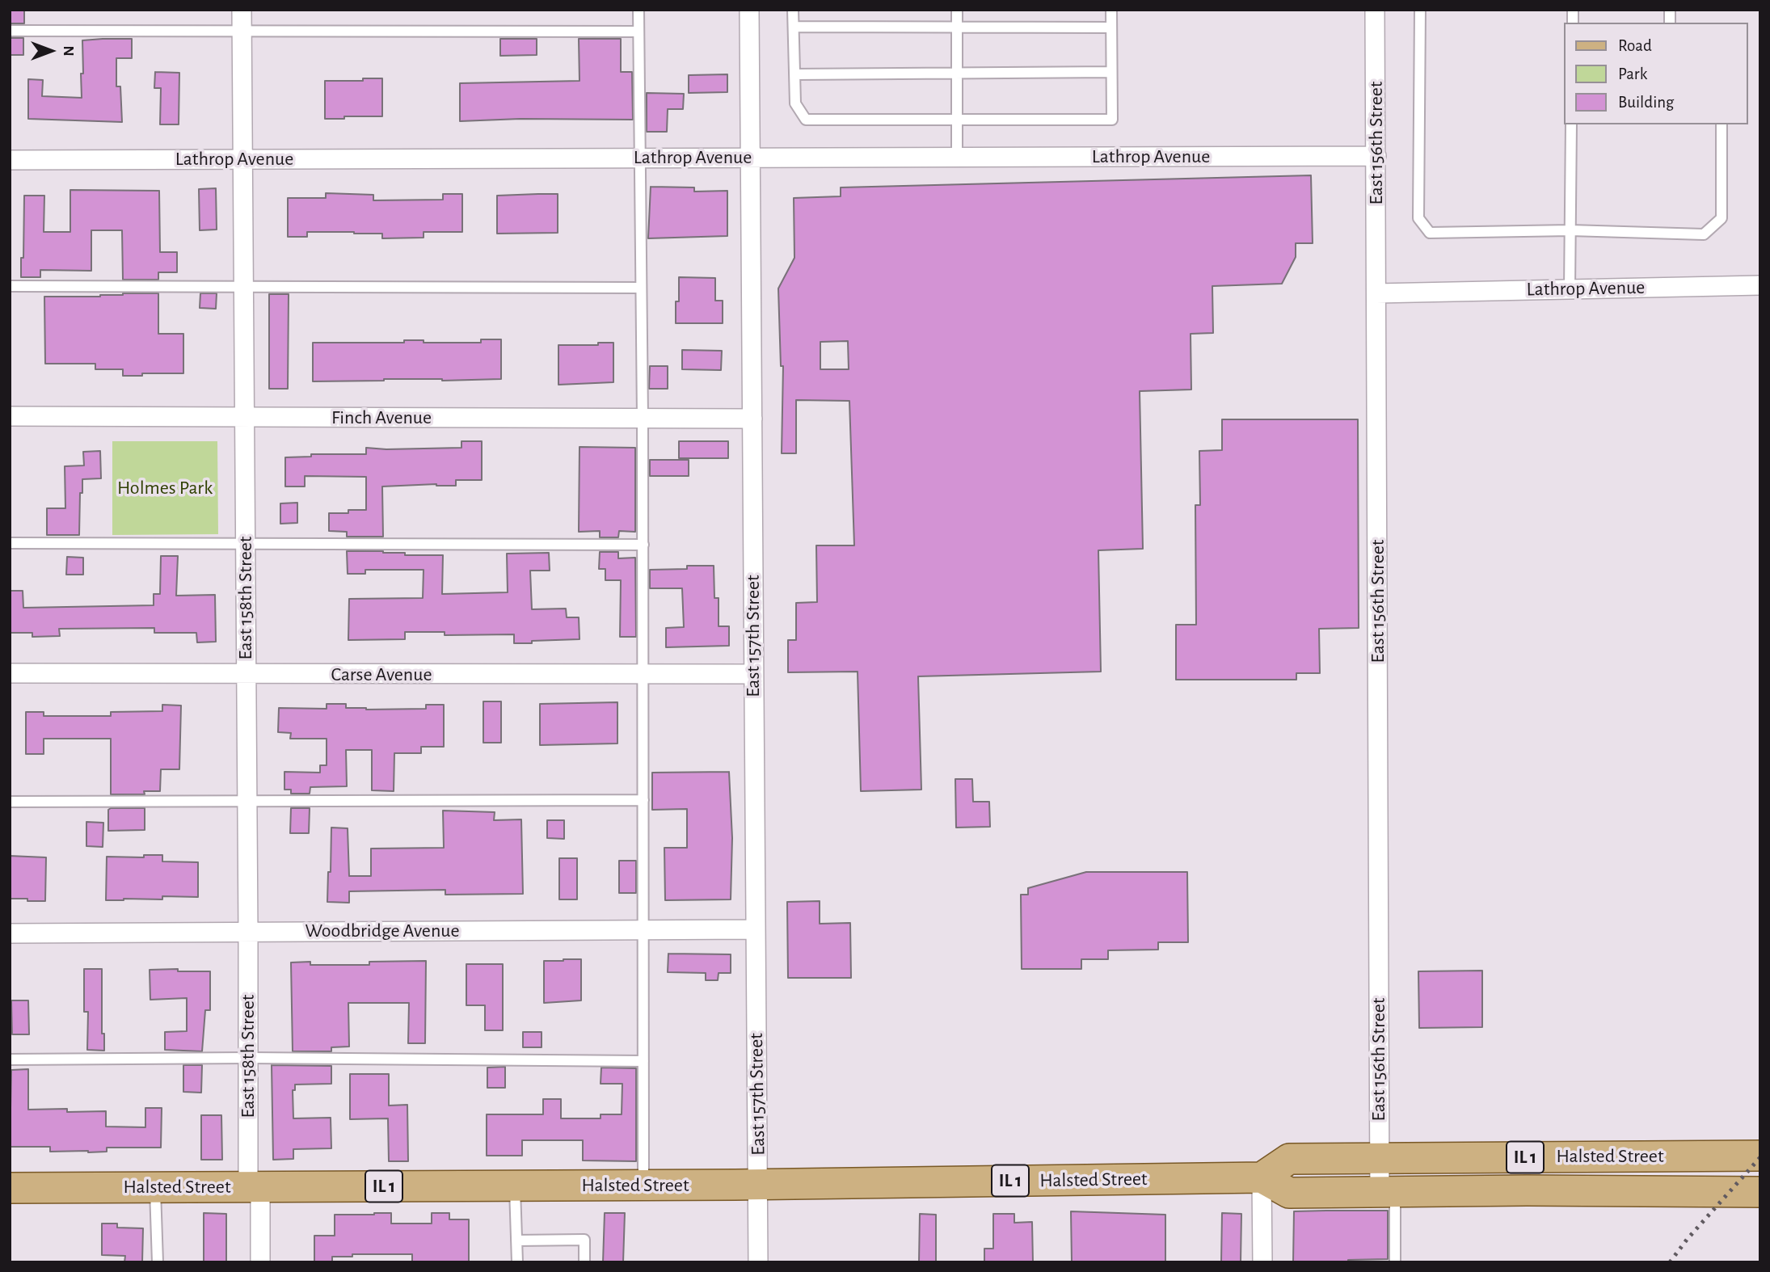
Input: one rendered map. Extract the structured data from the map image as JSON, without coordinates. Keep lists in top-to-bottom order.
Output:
{
  "streets": {
    "main road": ["Halsted Street", "IL 1"],
    "street": [
      "East 156th Street",
      "Lathrop Avenue",
      "Finch Avenue",
      "East 158th Street",
      "East 157th Street",
      "Carse Avenue",
      "Woodbridge Avenue"
    ]
  },
  "crossings": [
    ["East 156th Street", "Lathrop Avenue"],
    ["East 156th Street", "Halsted Street"],
    ["Lathrop Avenue", "East 158th Street"],
    ["Lathrop Avenue", "East 157th Street"],
    ["Finch Avenue", "East 158th Street"],
    ["Finch Avenue", "East 157th Street"],
    ["East 158th Street", "Carse Avenue"],
    ["East 158th Street", "Woodbridge Avenue"],
    ["East 158th Street", "Halsted Street"],
    ["East 157th Street", "Carse Avenue"],
    ["East 157th Street", "Woodbridge Avenue"],
    ["East 157th Street", "Halsted Street"]
  ],
  "parks": ["Holmes Park"],
  "legend": ["Road", "Park", "Building"],
  "north": "right"
}
